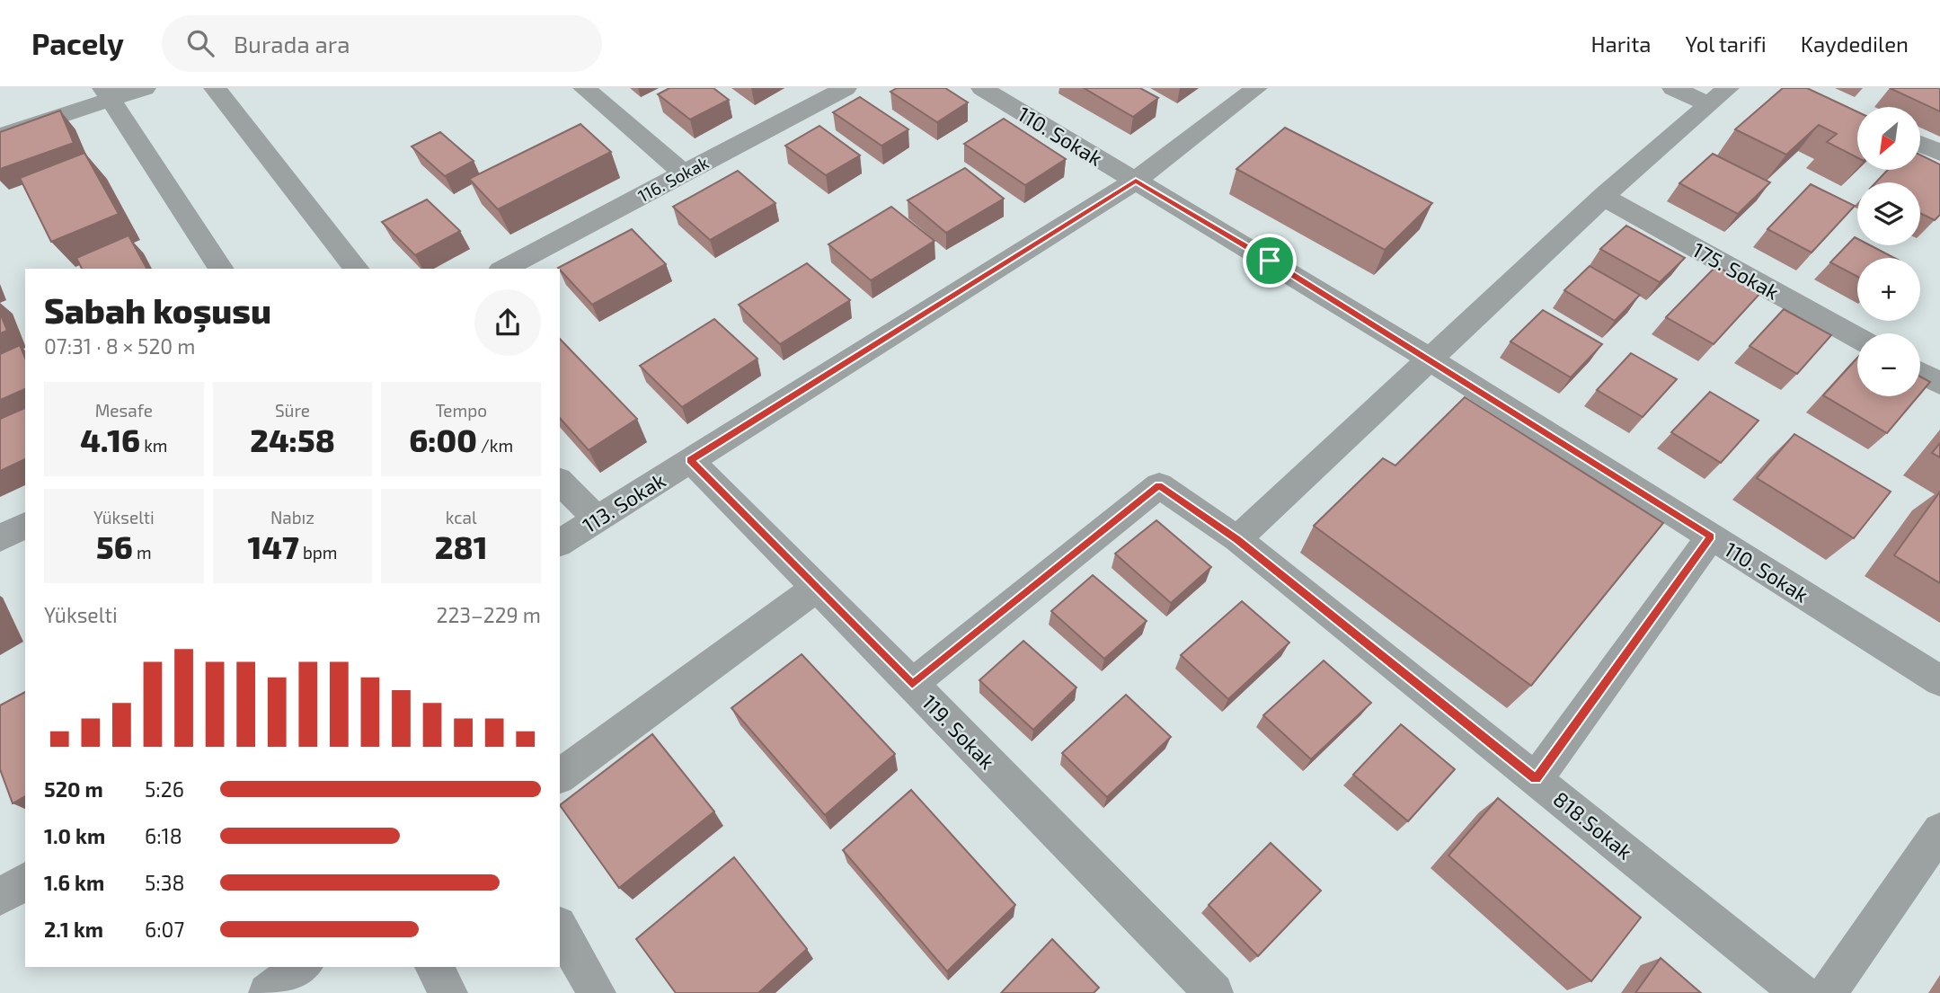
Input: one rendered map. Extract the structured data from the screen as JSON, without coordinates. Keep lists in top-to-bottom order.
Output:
{
  "streets": {
    "street": [
      "110. Sokak",
      "116. Sokak",
      "175. Sokak",
      "113. Sokak",
      "119. Sokak",
      "818.Sokak"
    ]
  },
  "crossings": [
    ["110. Sokak", "113. Sokak"],
    ["119. Sokak", "818.Sokak"]
  ],
  "north": "bottom left",
  "page": {
    "header": "Pacely",
    "search": "Burada ara",
    "nav": ["Harita", "Yol tarifi", "Kaydedilen"],
    "map_buttons": ["+", "−"],
    "heading": ["Sabah koşusu", "07:31 · 8 × 520 m"],
    "stats": [
      ["Mesafe", "4.16 km"],
      ["Süre", "24:58"],
      ["Tempo", "6:00 /km"],
      ["Yükselti", "56 m"],
      ["Nabız", "147 bpm"],
      ["kcal", "281"]
    ],
    "chart": ["Yükselti", "223–229 m"],
    "list": [
      {
        "name": "520 m",
        "note": "5:26"
      },
      {
        "name": "1.0 km",
        "note": "6:18"
      },
      {
        "name": "1.6 km",
        "note": "5:38"
      },
      {
        "name": "2.1 km",
        "note": "6:07"
      }
    ]
  }
}
